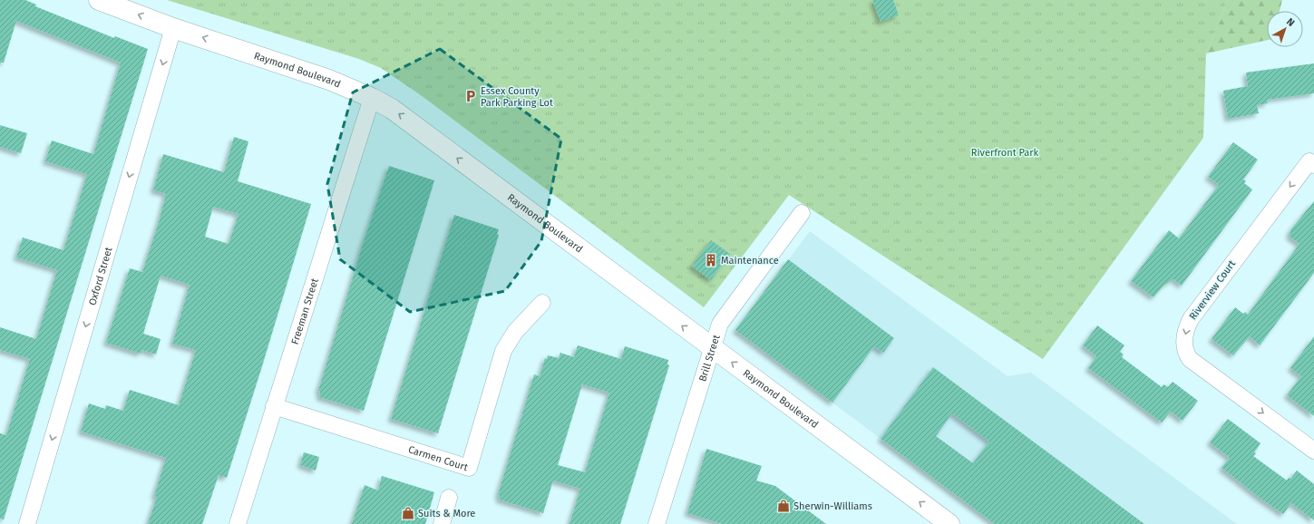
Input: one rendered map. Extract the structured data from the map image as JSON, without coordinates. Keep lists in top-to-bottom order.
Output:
{
  "streets": {
    "main road": ["Raymond Boulevard"],
    "street": [
      "Oxford Street",
      "Riverview Court",
      "Freeman Street",
      "Brill Street",
      "Carmen Court"
    ]
  },
  "crossings": [
    ["Raymond Boulevard", "Oxford Street"],
    ["Raymond Boulevard", "Freeman Street"],
    ["Raymond Boulevard", "Brill Street"],
    ["Freeman Street", "Carmen Court"]
  ],
  "one_way": ["Raymond Boulevard", "Oxford Street"],
  "parks": ["Riverfront Park"],
  "places": {
    "parking": ["Essex County Park Parking Lot"],
    "building": ["Maintenance"],
    "shop": ["Sherwin-Williams", "Suits & More"]
  },
  "north": "top right"
}
